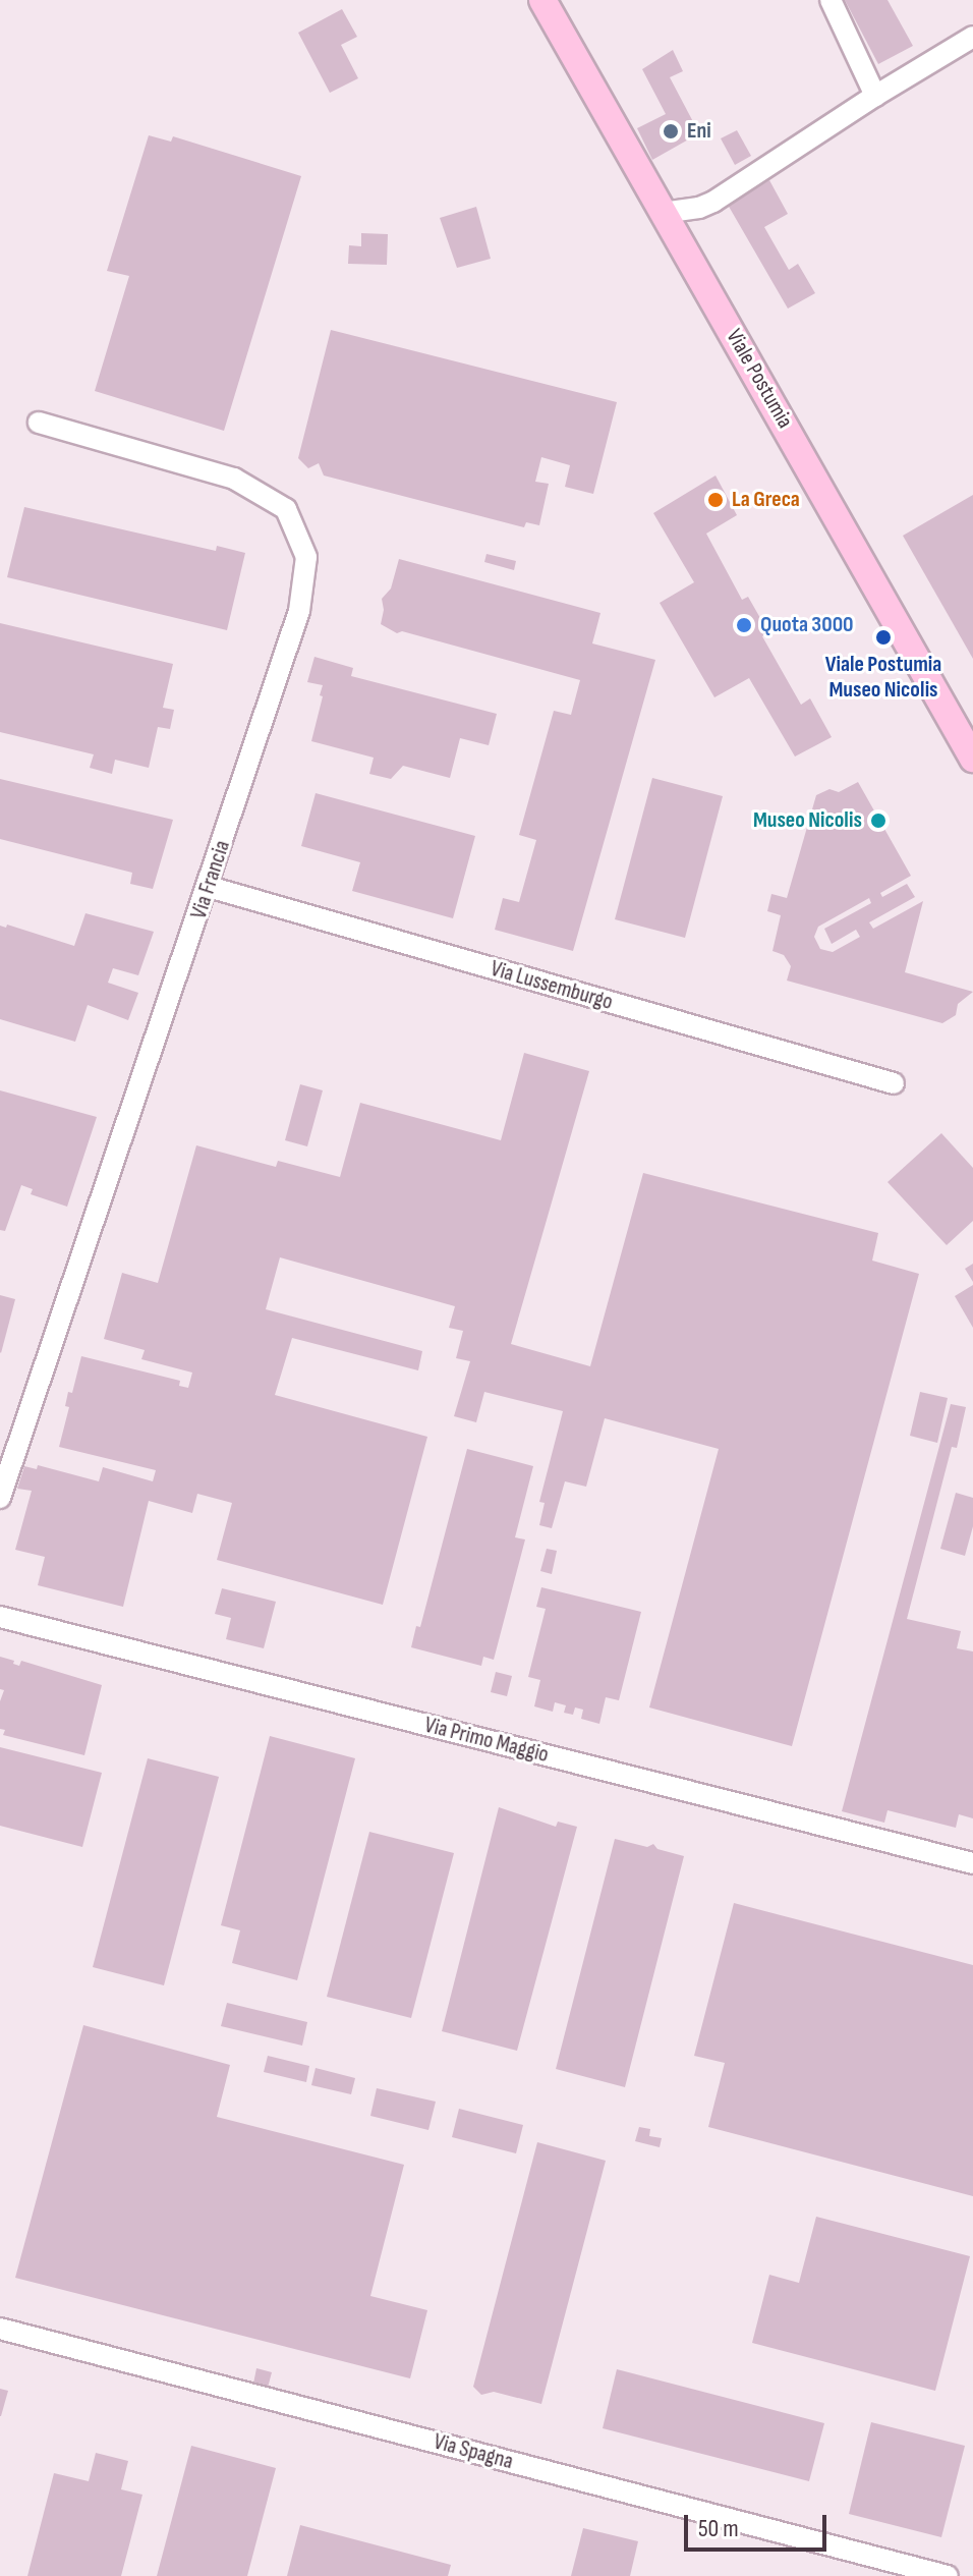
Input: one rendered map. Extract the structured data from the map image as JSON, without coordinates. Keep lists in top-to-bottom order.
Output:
{
  "streets": {
    "main road": ["Viale Postumia"],
    "street": [
      "Via Francia",
      "Via Lussemburgo",
      "Via Primo Maggio",
      "Via Spagna"
    ]
  },
  "crossings": [
    ["Via Francia", "Via Lussemburgo"]
  ],
  "places": [
    "Eni",
    "La Greca",
    "Quota 3000",
    "Viale Postumia Museo Nicolis",
    "Museo Nicolis"
  ],
  "scale_bar": "50 m"
}
